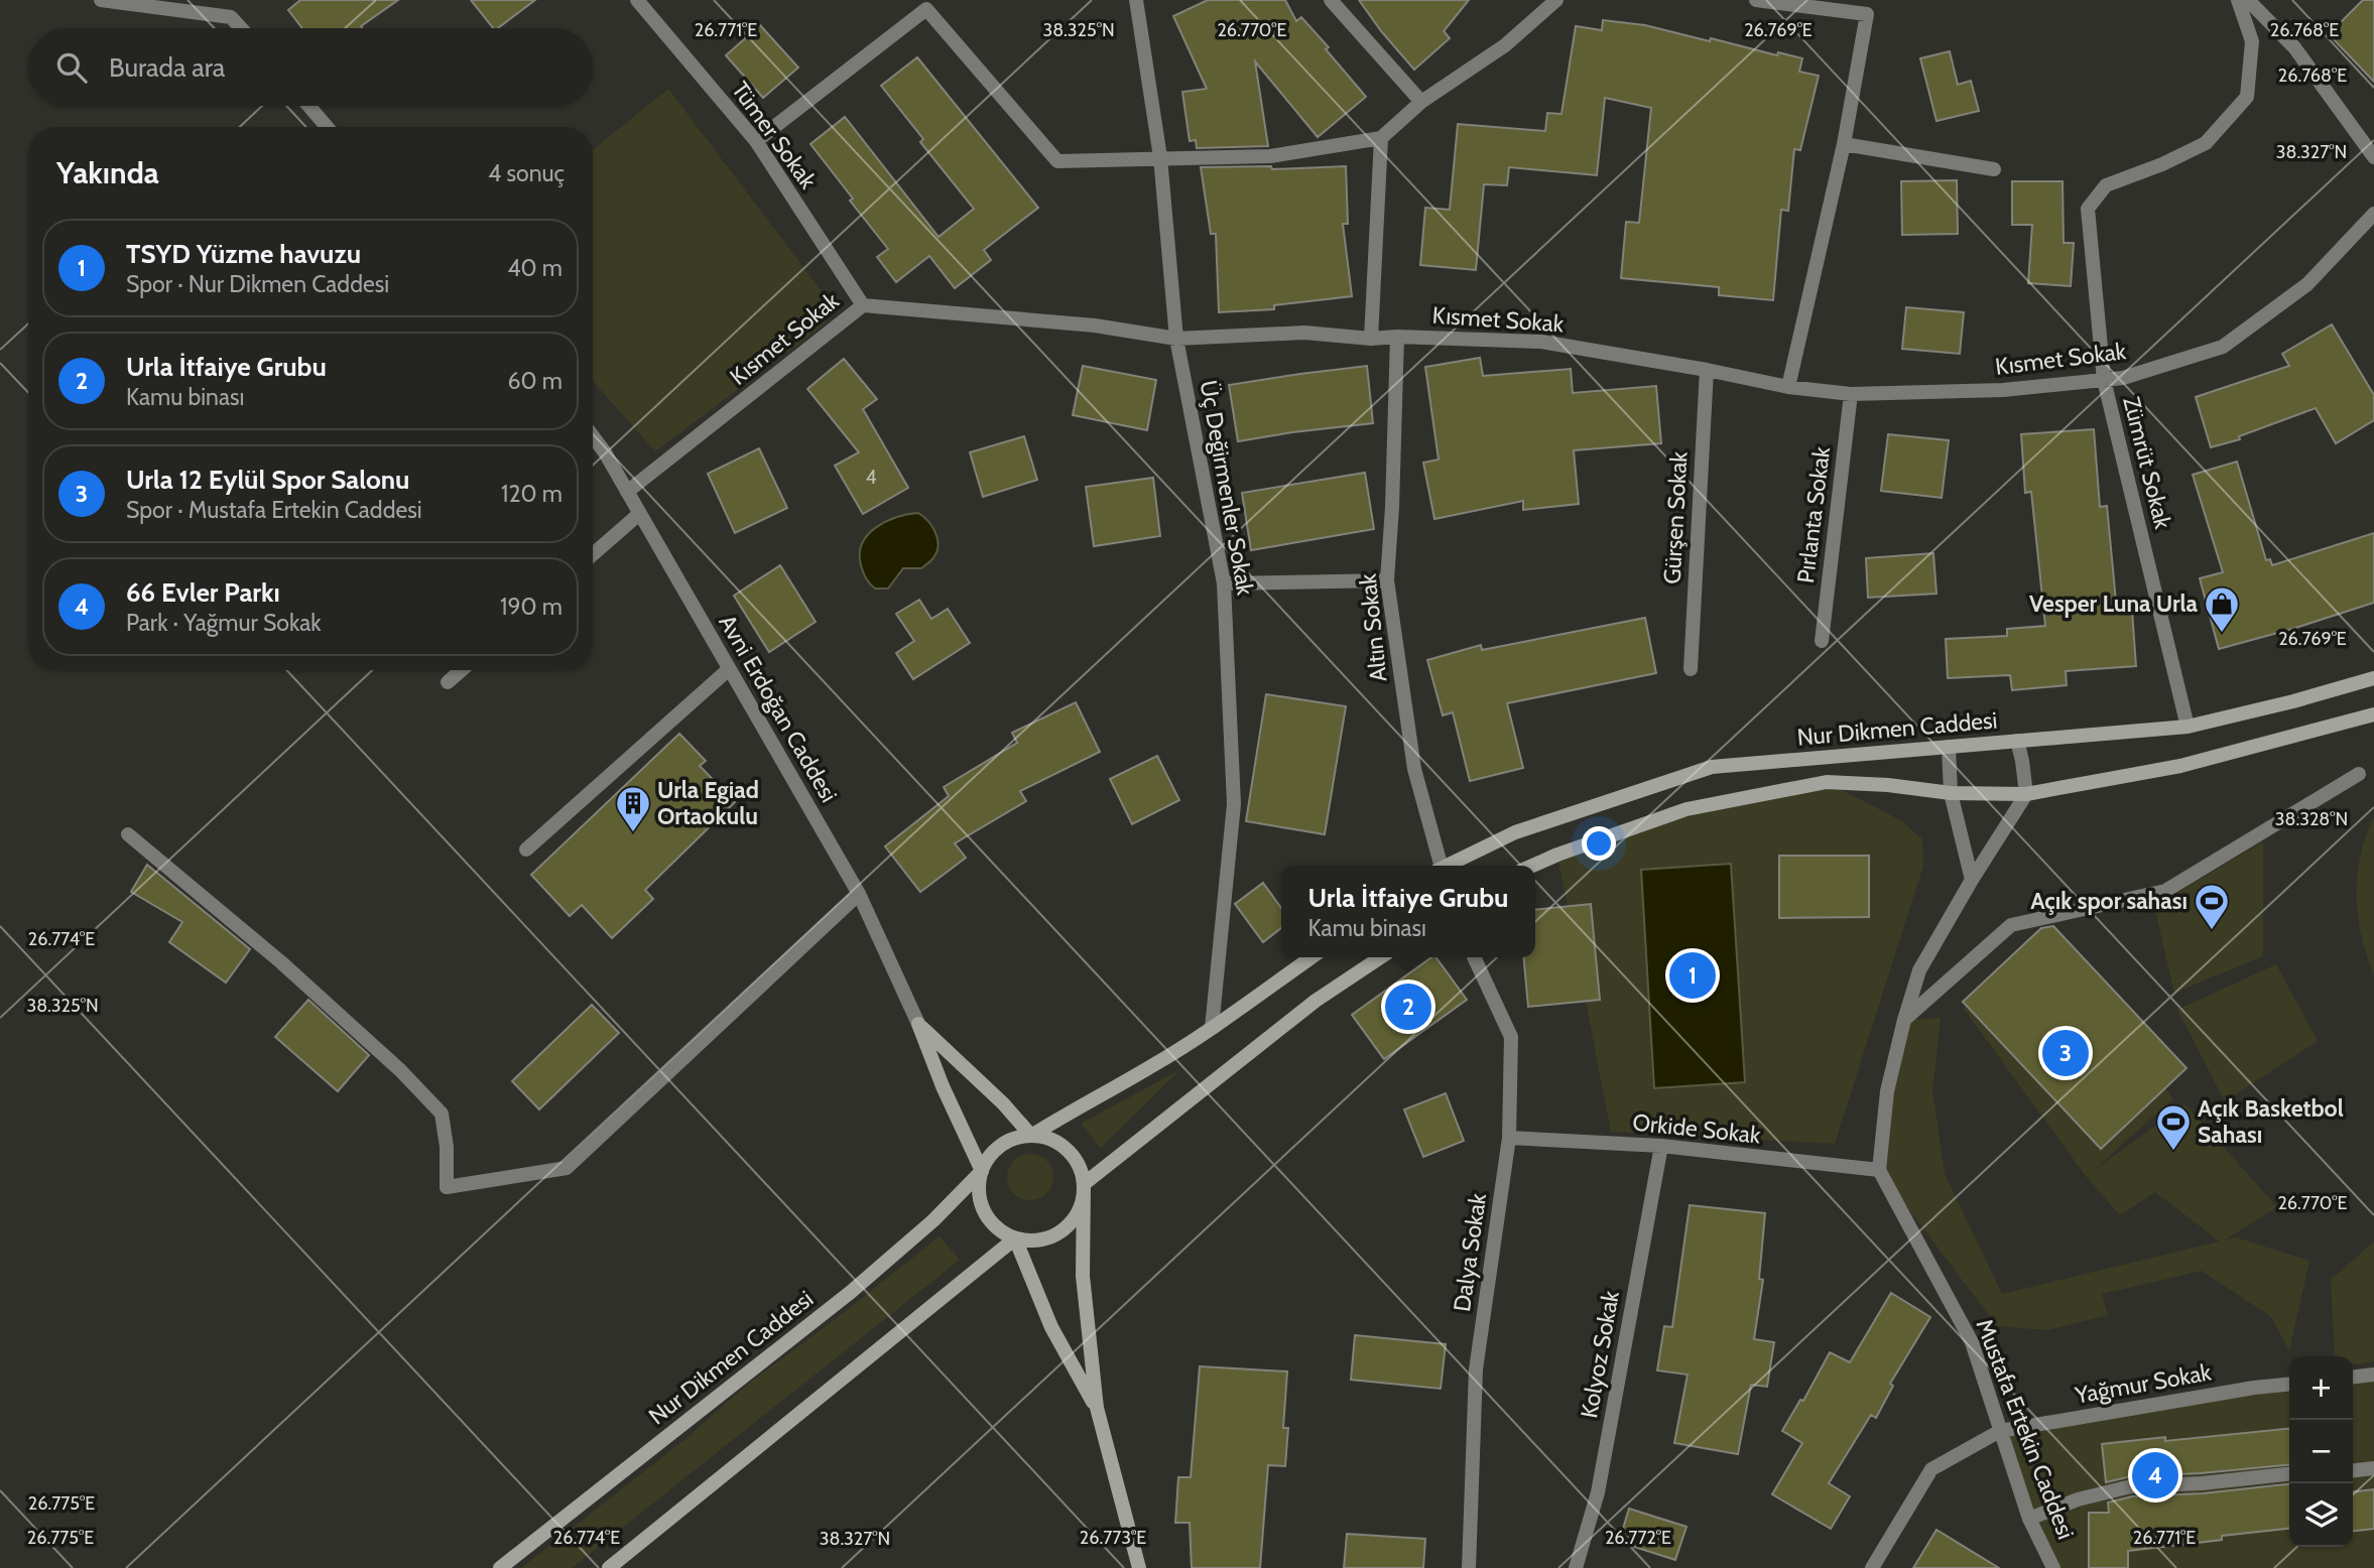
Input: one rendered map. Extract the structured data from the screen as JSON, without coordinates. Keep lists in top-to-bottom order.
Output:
{
  "streets": {
    "main road": ["Nur Dikmen Caddesi"],
    "street": [
      "Tümer Sokak",
      "Kısmet Sokak",
      "Zümrüt Sokak",
      "Üç Değirmenler Sokak",
      "Pırlanta Sokak",
      "Gürşen Sokak",
      "Altın Sokak",
      "Avni Erdoğan Caddesi",
      "Orkide Sokak",
      "Dalya Sokak",
      "Kolyoz Sokak",
      "Yağmur Sokak",
      "Mustafa Ertekin Caddesi"
    ]
  },
  "crossings": [
    ["Tümer Sokak", "Kısmet Sokak"],
    ["Kısmet Sokak", "Zümrüt Sokak"],
    ["Kısmet Sokak", "Üç Değirmenler Sokak"],
    ["Kısmet Sokak", "Pırlanta Sokak"],
    ["Kısmet Sokak", "Gürşen Sokak"],
    ["Kısmet Sokak", "Altın Sokak"],
    ["Kısmet Sokak", "Avni Erdoğan Caddesi"],
    ["Zümrüt Sokak", "Nur Dikmen Caddesi"],
    ["Orkide Sokak", "Dalya Sokak"],
    ["Orkide Sokak", "Kolyoz Sokak"],
    ["Orkide Sokak", "Mustafa Ertekin Caddesi"],
    ["Yağmur Sokak", "Mustafa Ertekin Caddesi"]
  ],
  "places": {
    "shop": ["Vesper Luna Urla"],
    "building": ["Urla Egiad Ortaokulu"],
    "sports": ["Açık spor sahası", "Açık Basketbol Sahası"]
  },
  "house_numbers": ["4"],
  "page": {
    "search": "Burada ara",
    "heading": ["Yakında", "4 sonuç"],
    "list": [
      {
        "mark": "1",
        "name": "TSYD Yüzme havuzu",
        "note": "Spor · Nur Dikmen Caddesi",
        "value": "40 m"
      },
      {
        "mark": "2",
        "name": "Urla İtfaiye Grubu",
        "note": "Kamu binası",
        "value": "60 m"
      },
      {
        "mark": "3",
        "name": "Urla 12 Eylül Spor Salonu",
        "note": "Spor · Mustafa Ertekin Caddesi",
        "value": "120 m"
      },
      {
        "mark": "4",
        "name": "66 Evler Parkı",
        "note": "Park · Yağmur Sokak",
        "value": "190 m"
      }
    ],
    "popup": ["Urla İtfaiye Grubu", "Kamu binası"],
    "pins": [
      "1",
      "2",
      "3",
      "4"
    ],
    "map_buttons": ["+", "−"]
  },
  "coordinates": [
    "38.325°N",
    "26.771°E",
    "26.770°E",
    "26.769°E",
    "26.768°E",
    "38.327°N",
    "38.328°N",
    "26.774°E",
    "26.775°E",
    "26.773°E",
    "26.772°E"
  ]
}
